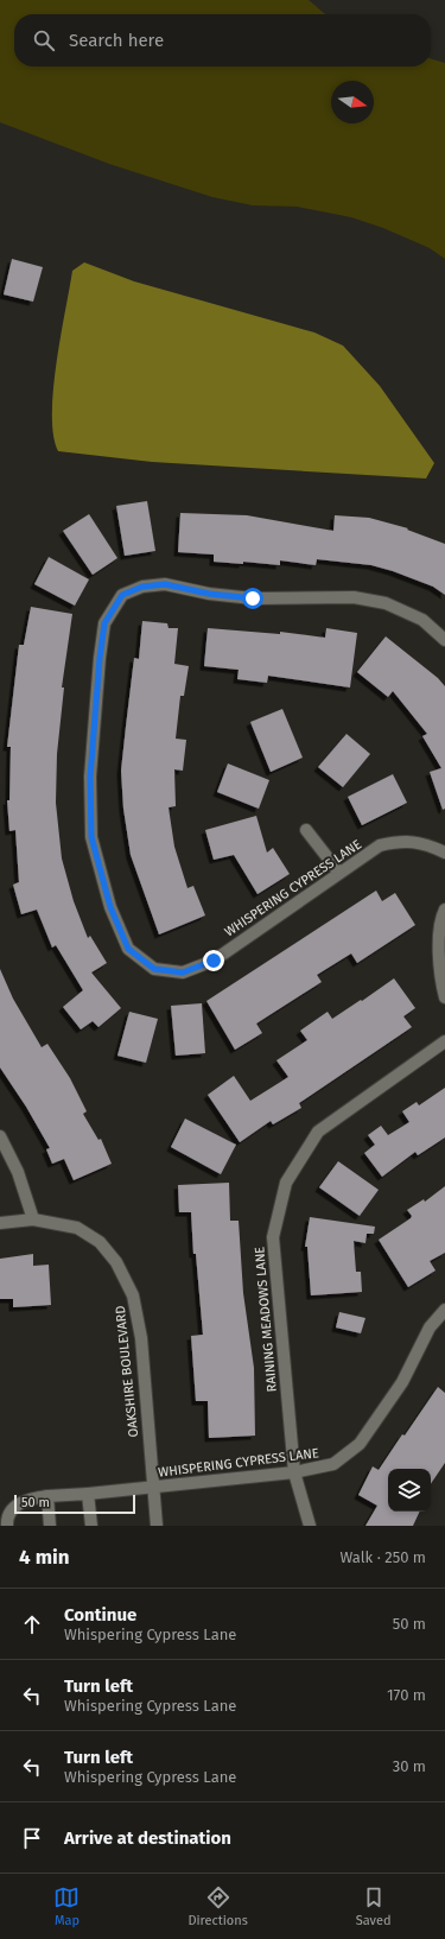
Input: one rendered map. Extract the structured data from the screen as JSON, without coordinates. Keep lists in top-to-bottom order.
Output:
{
  "streets": {
    "street": ["WHISPERING CYPRESS LANE", "RAINING MEADOWS LANE", "OAKSHIRE BOULEVARD"]
  },
  "crossings": [
    ["WHISPERING CYPRESS LANE", "RAINING MEADOWS LANE"],
    ["WHISPERING CYPRESS LANE", "OAKSHIRE BOULEVARD"]
  ],
  "scale_bar": "50 m",
  "north": "right",
  "page": {
    "search": "Search here",
    "scale": "50 m",
    "heading": ["4 min", "Walk · 250 m"],
    "list": [
      ["Continue", "Whispering Cypress Lane", "50 m"],
      ["Turn left", "Whispering Cypress Lane", "170 m"],
      ["Turn left", "Whispering Cypress Lane", "30 m"],
      "Arrive at destination"
    ],
    "nav": ["Map", "Directions", "Saved"]
  }
}
